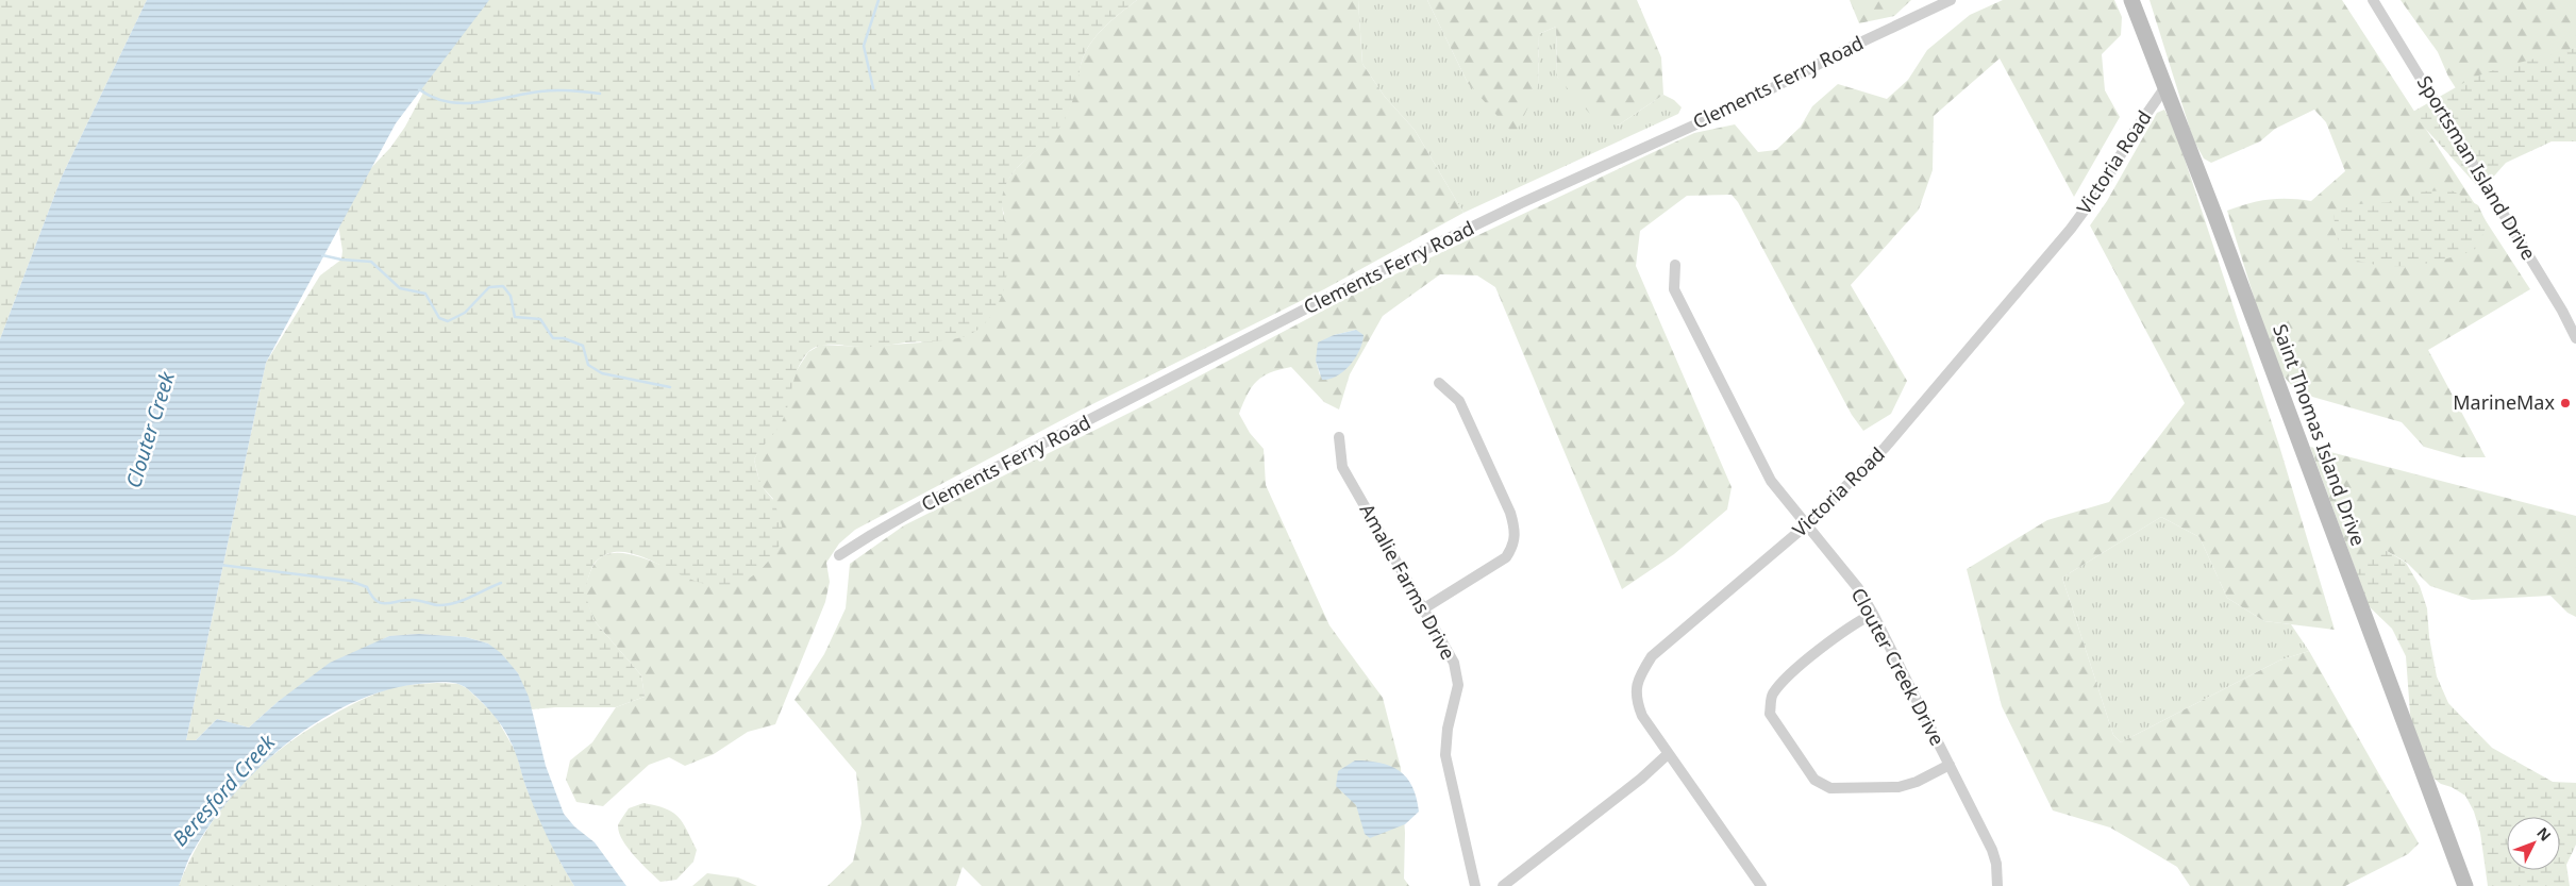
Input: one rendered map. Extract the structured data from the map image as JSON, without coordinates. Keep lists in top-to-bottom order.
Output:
{
  "streets": {
    "main road": ["Saint Thomas Island Drive"],
    "street": [
      "Clements Ferry Road",
      "Victoria Road",
      "Sportsman Island Drive",
      "Amalie Farms Drive",
      "Clouter Creek Drive"
    ]
  },
  "crossings": [
    ["Victoria Road", "Saint Thomas Island Drive"],
    ["Victoria Road", "Clouter Creek Drive"]
  ],
  "water": ["Clouter Creek", "Beresford Creek"],
  "places": ["MarineMax"],
  "north": "top right"
}
